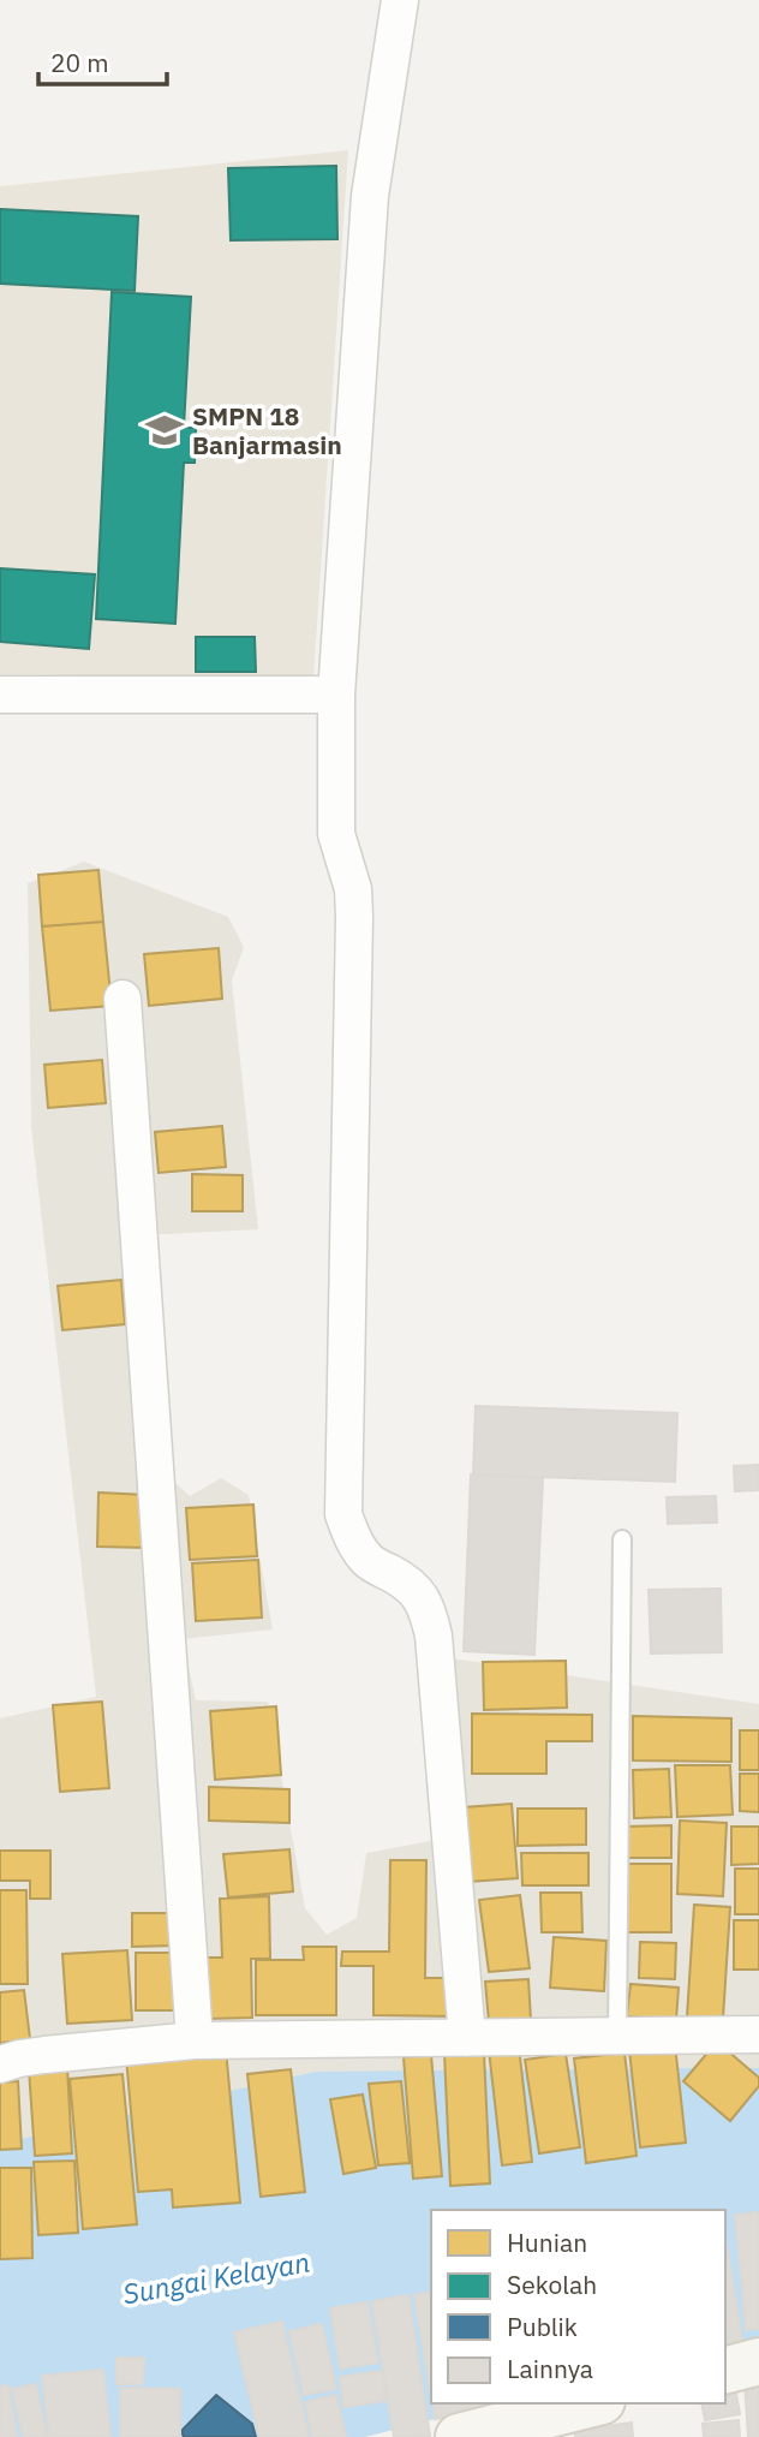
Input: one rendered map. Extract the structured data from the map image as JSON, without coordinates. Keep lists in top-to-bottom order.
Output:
{
  "water": ["Sungai Kelayan"],
  "places": {
    "school or university": ["SMPN 18 Banjarmasin"]
  },
  "legend": [
    "Hunian",
    "Sekolah",
    "Publik",
    "Lainnya"
  ],
  "scale_bar": "20 m"
}
